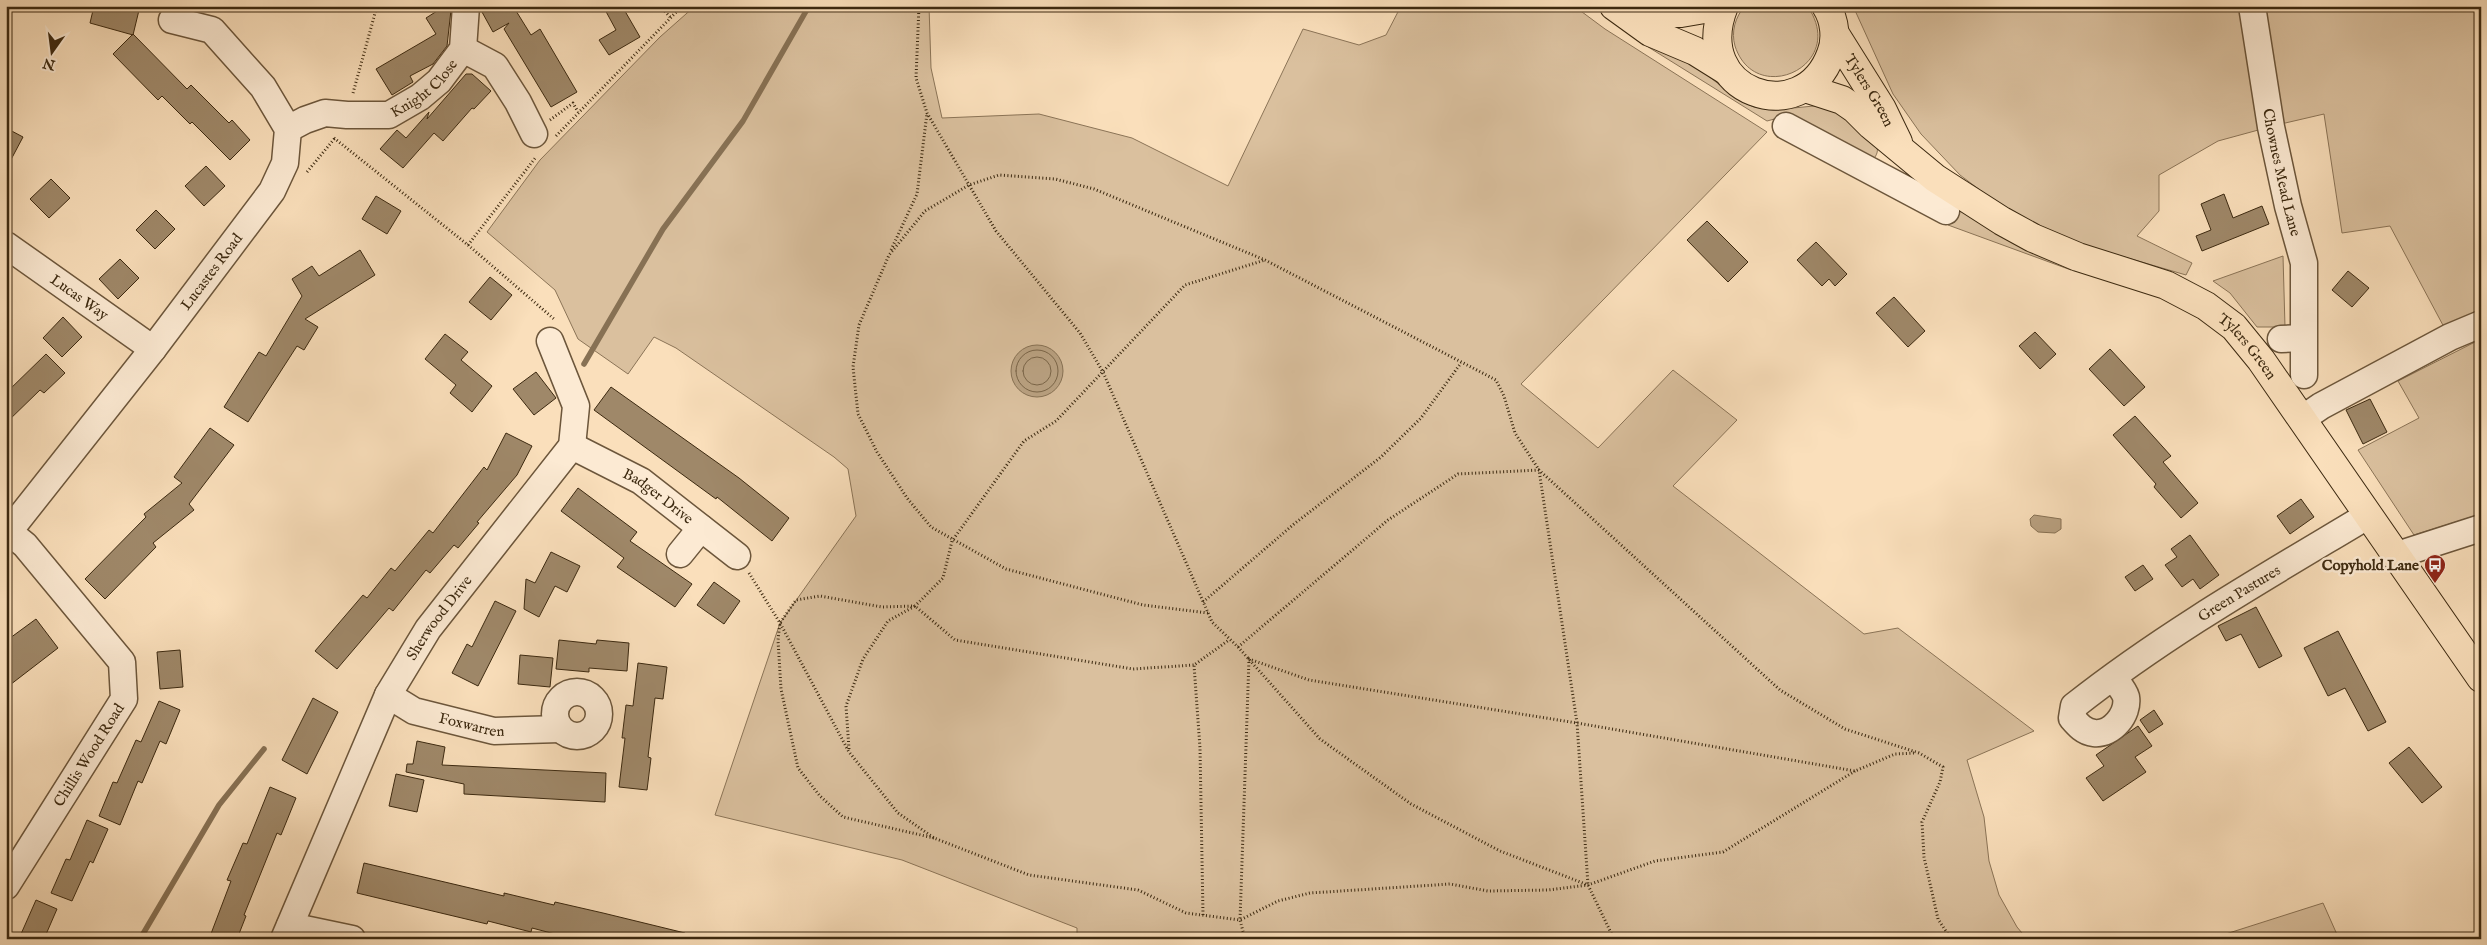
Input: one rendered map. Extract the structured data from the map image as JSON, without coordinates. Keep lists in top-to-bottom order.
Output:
{
  "streets": {
    "main road": ["Tylers Green"],
    "street": [
      "Knight Close",
      "Chownes Mead Lane",
      "Lucastes Road",
      "Lucas Way",
      "Badger Drive",
      "Green Pastures",
      "Sherwood Drive",
      "Foxwarren",
      "Chillis Wood Road"
    ]
  },
  "crossings": [
    ["Knight Close", "Lucastes Road"],
    ["Tylers Green", "Green Pastures"],
    ["Lucastes Road", "Lucas Way"],
    ["Lucastes Road", "Chillis Wood Road"],
    ["Badger Drive", "Sherwood Drive"],
    ["Sherwood Drive", "Foxwarren"]
  ],
  "places": {
    "bus stop": ["Copyhold Lane"]
  },
  "north": "bottom"
}
